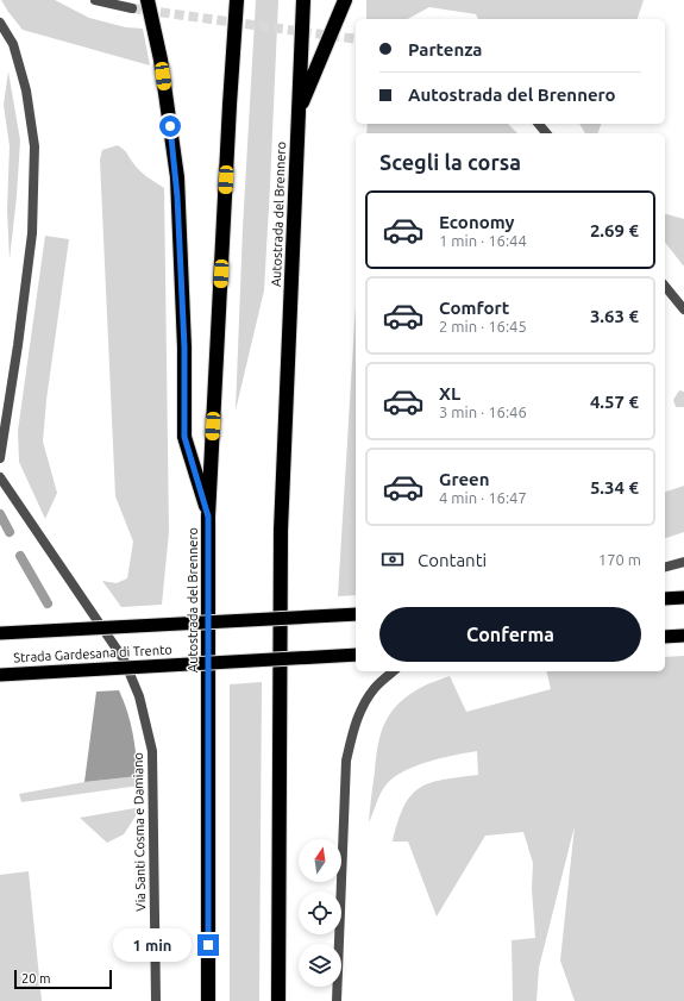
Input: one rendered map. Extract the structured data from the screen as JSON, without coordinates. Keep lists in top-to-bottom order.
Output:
{
  "streets": {
    "highway": ["Autostrada del Brennero", "Strada Gardesana di Trento"],
    "street": ["Via Santi Cosma e Damiano"]
  },
  "scale_bar": "20 m",
  "north": "top",
  "page": {
    "banner": ["Partenza", "Autostrada del Brennero"],
    "heading": "Scegli la corsa",
    "list": [
      {
        "name": "Economy",
        "note": "1 min · 16:44",
        "value": "2.69 €"
      },
      {
        "name": "Comfort",
        "note": "2 min · 16:45",
        "value": "3.63 €"
      },
      {
        "name": "XL",
        "note": "3 min · 16:46",
        "value": "4.57 €"
      },
      {
        "name": "Green",
        "note": "4 min · 16:47",
        "value": "5.34 €"
      }
    ],
    "pay": ["Contanti", "170 m"],
    "buttons": "Conferma",
    "bubble": "1 min",
    "scale": "20 m"
  }
}
